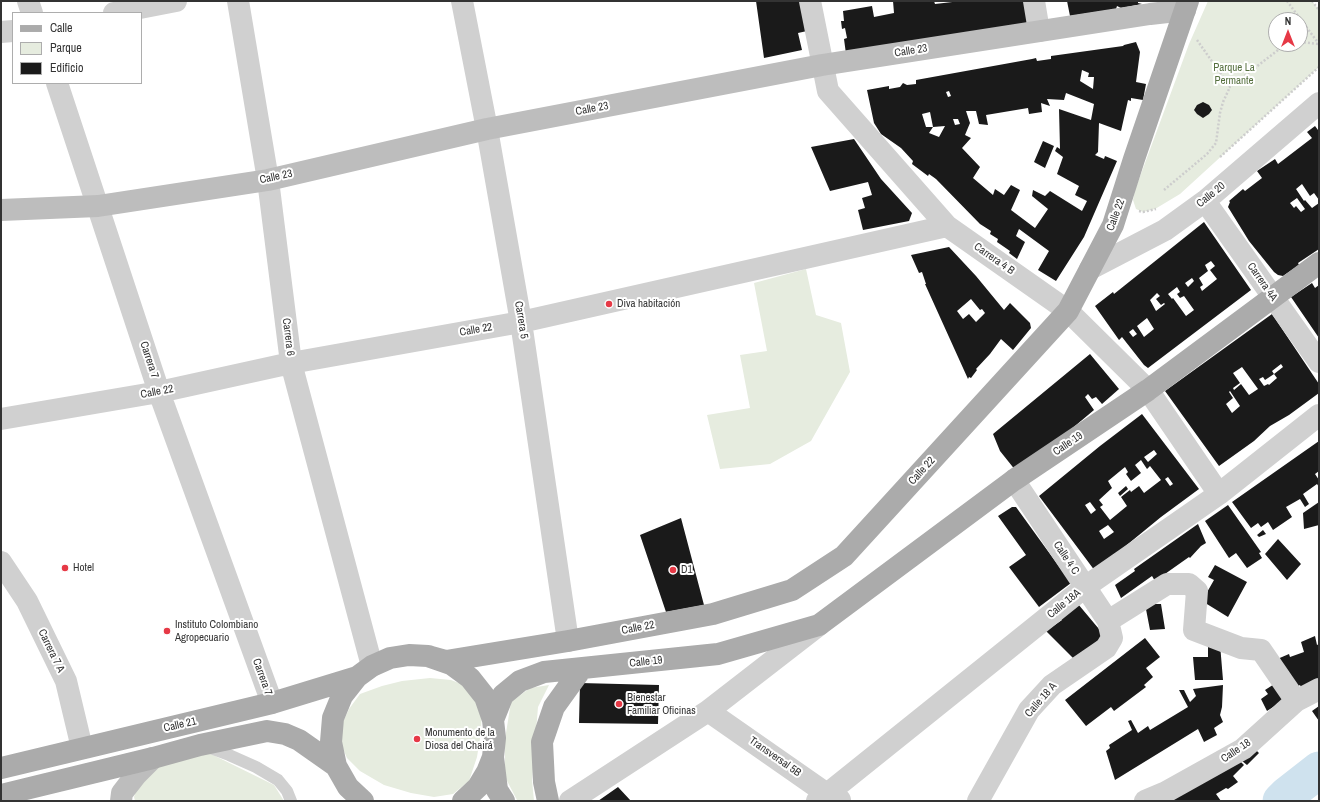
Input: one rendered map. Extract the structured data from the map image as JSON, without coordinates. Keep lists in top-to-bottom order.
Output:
{
  "streets": {
    "main road": ["Calle 22", "Calle 19", "Calle 21"],
    "street": [
      "Calle 23",
      "Calle 20",
      "Carrera 4 B",
      "Carrera 4A",
      "Carrera 5",
      "Carrera 6",
      "Carrera 7",
      "Calle 4 C",
      "Calle 18A",
      "Carrera 7 A",
      "Calle 18 A",
      "Calle 18",
      "Transversal 5B"
    ]
  },
  "crossings": [
    ["Calle 23", "Calle 22"],
    ["Calle 23", "Carrera 4 B"],
    ["Calle 23", "Carrera 5"],
    ["Calle 23", "Carrera 6"],
    ["Calle 23", "Carrera 7"],
    ["Calle 20", "Calle 22"],
    ["Calle 20", "Carrera 4A"],
    ["Calle 22", "Carrera 4 B"],
    ["Calle 22", "Carrera 5"],
    ["Calle 22", "Carrera 6"],
    ["Calle 22", "Carrera 7"],
    ["Calle 22", "Calle 21"],
    ["Carrera 4 B", "Calle 19"],
    ["Carrera 4 B", "Calle 18A"],
    ["Carrera 4A", "Calle 19"],
    ["Carrera 6", "Calle 21"],
    ["Carrera 7", "Calle 21"],
    ["Calle 19", "Calle 4 C"],
    ["Calle 19", "Calle 21"],
    ["Calle 19", "Transversal 5B"],
    ["Calle 4 C", "Calle 18A"],
    ["Calle 4 C", "Calle 18 A"],
    ["Calle 18A", "Transversal 5B"],
    ["Carrera 7 A", "Calle 21"],
    ["Calle 18 A", "Calle 18"]
  ],
  "parks": ["Parque La Permante"],
  "places": [
    "Diva habitación",
    "Hotel",
    "D1",
    "Instituto Colombiano Agropecuario",
    "Bienestar Familiar Oficinas",
    "Monumento de la Diosa del Chairá"
  ],
  "legend": ["Calle", "Parque", "Edificio"],
  "north": "top"
}
